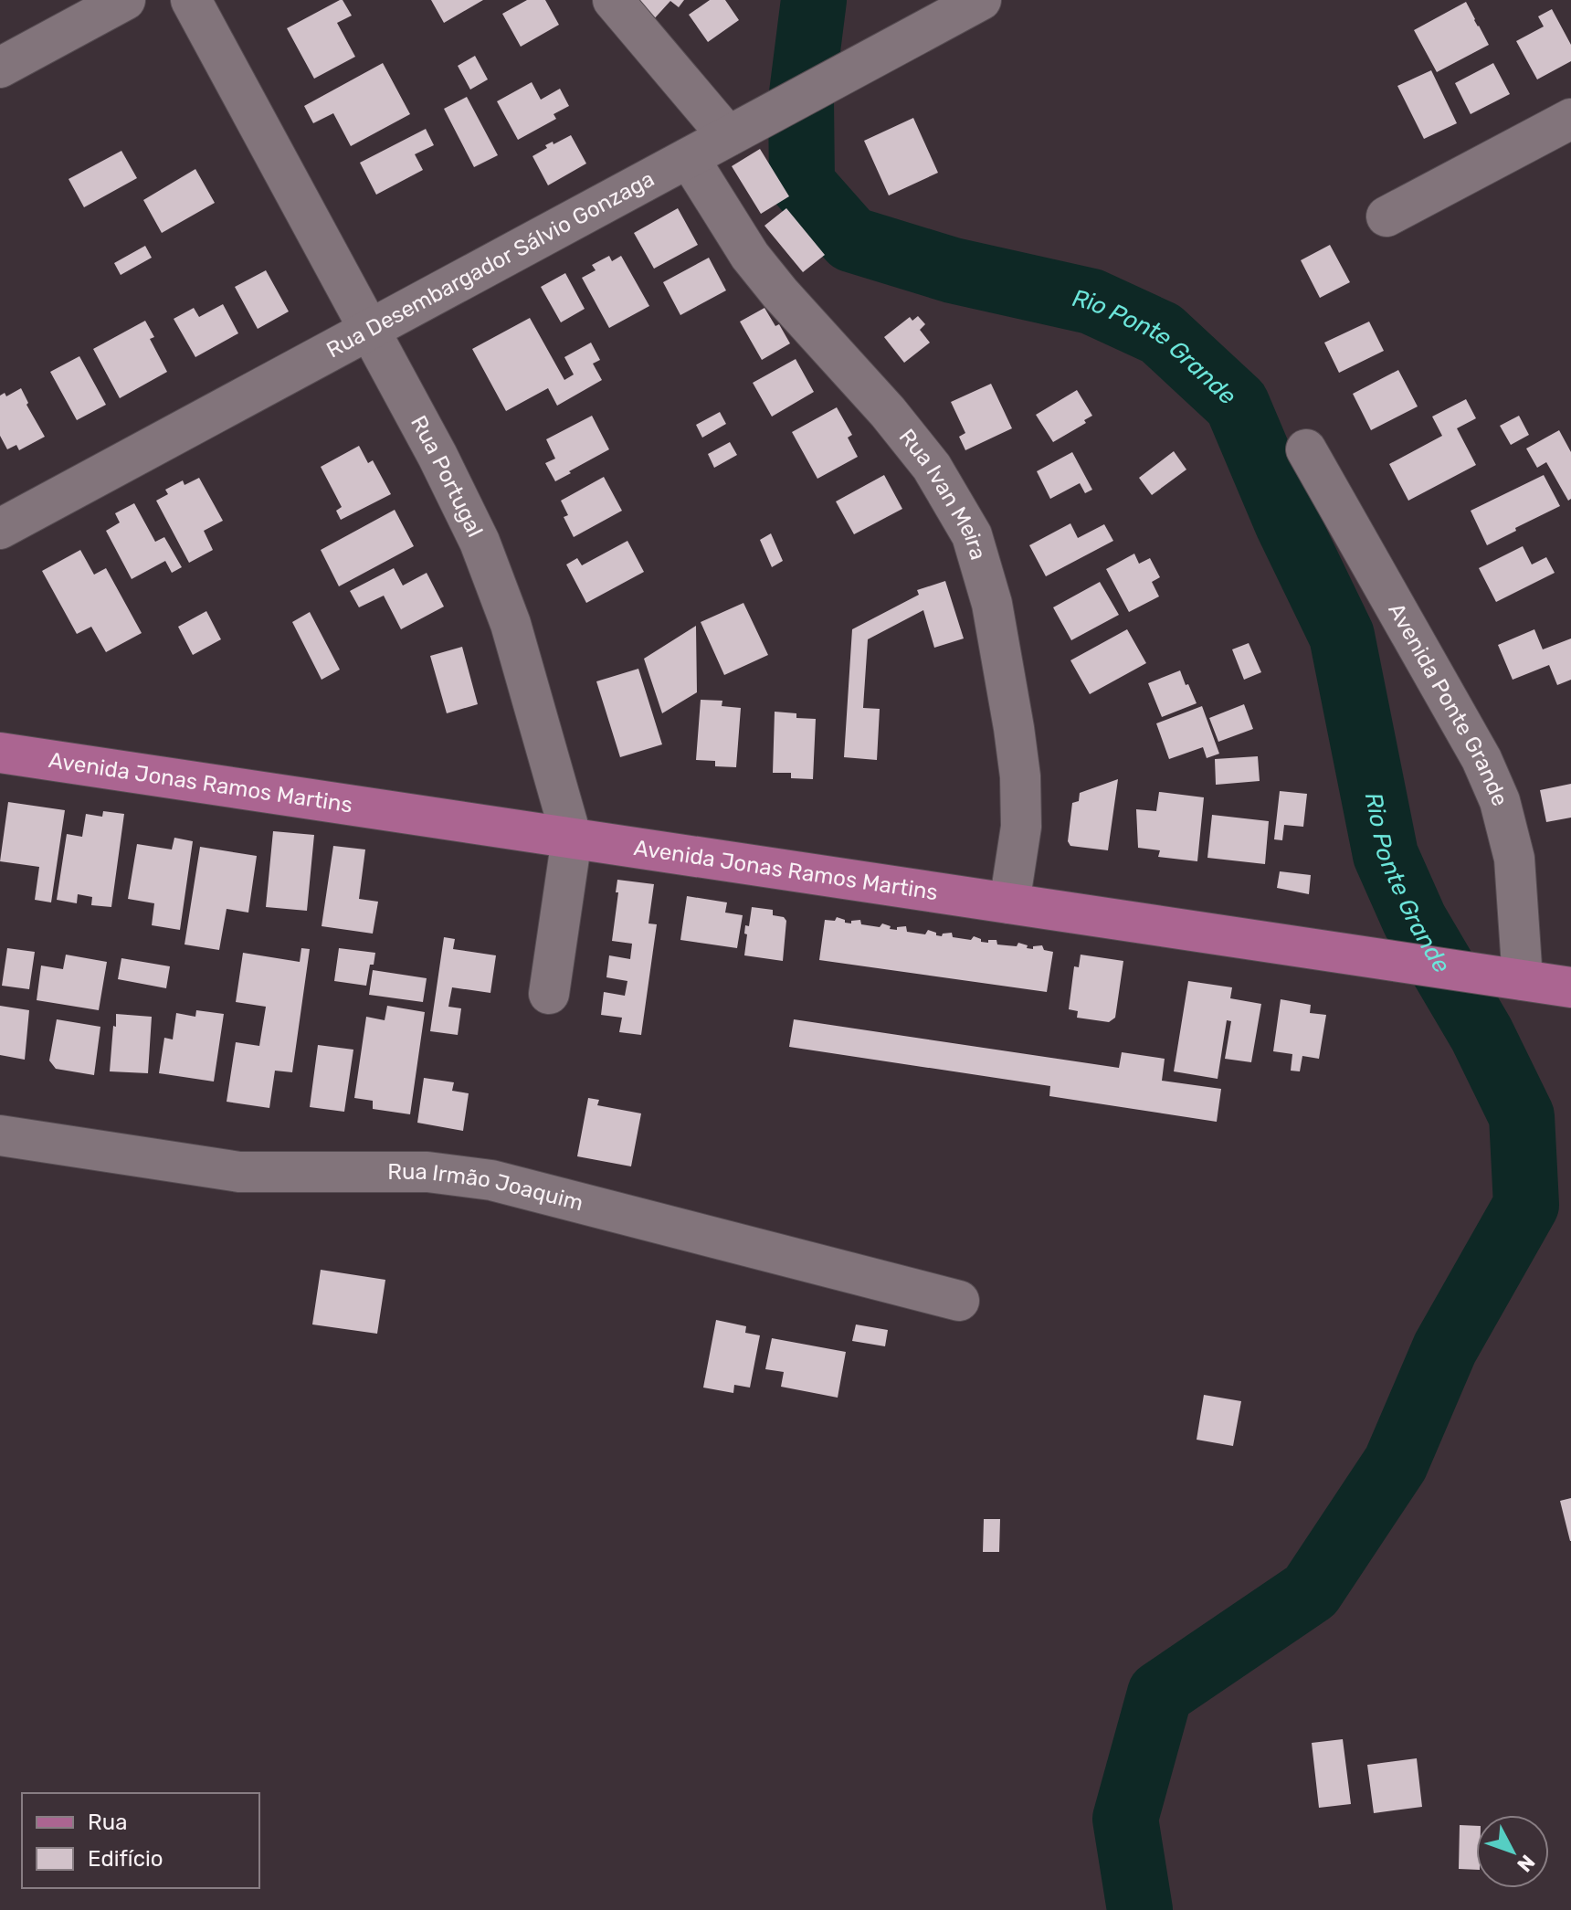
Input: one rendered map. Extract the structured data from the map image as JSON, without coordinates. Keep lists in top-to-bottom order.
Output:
{
  "streets": {
    "main road": ["Avenida Jonas Ramos Martins"],
    "street": [
      "Rua Desembargador Sálvio Gonzaga",
      "Rua Portugal",
      "Rua Ivan Meira",
      "Avenida Ponte Grande",
      "Rua Irmão Joaquim"
    ]
  },
  "crossings": [
    ["Rua Desembargador Sálvio Gonzaga", "Rua Portugal"],
    ["Rua Desembargador Sálvio Gonzaga", "Rua Ivan Meira"],
    ["Rua Portugal", "Avenida Jonas Ramos Martins"],
    ["Rua Ivan Meira", "Avenida Jonas Ramos Martins"],
    ["Avenida Ponte Grande", "Avenida Jonas Ramos Martins"]
  ],
  "water": ["Rio Ponte Grande"],
  "legend": ["Rua", "Edifício"],
  "north": "bottom right"
}
